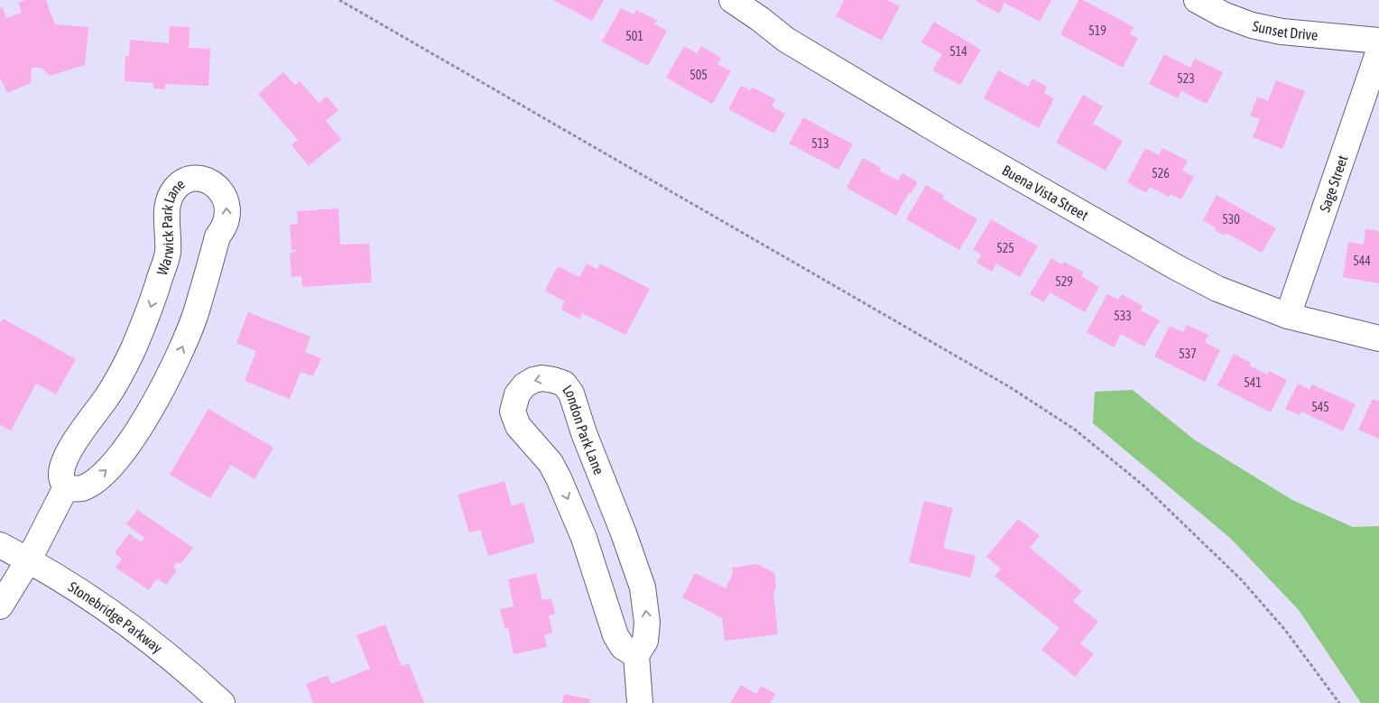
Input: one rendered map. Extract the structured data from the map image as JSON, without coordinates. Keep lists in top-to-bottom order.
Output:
{
  "streets": {
    "street": [
      "Sunset Drive",
      "Sage Street",
      "Buena Vista Street",
      "Warwick Park Lane",
      "London Park Lane",
      "Stonebridge Parkway"
    ]
  },
  "crossings": [
    ["Sage Street", "Buena Vista Street"]
  ],
  "house_numbers": [
    "519",
    "501",
    "514",
    "505",
    "523",
    "513",
    "526",
    "530",
    "525",
    "544",
    "529",
    "533",
    "537",
    "541",
    "545"
  ]
}
